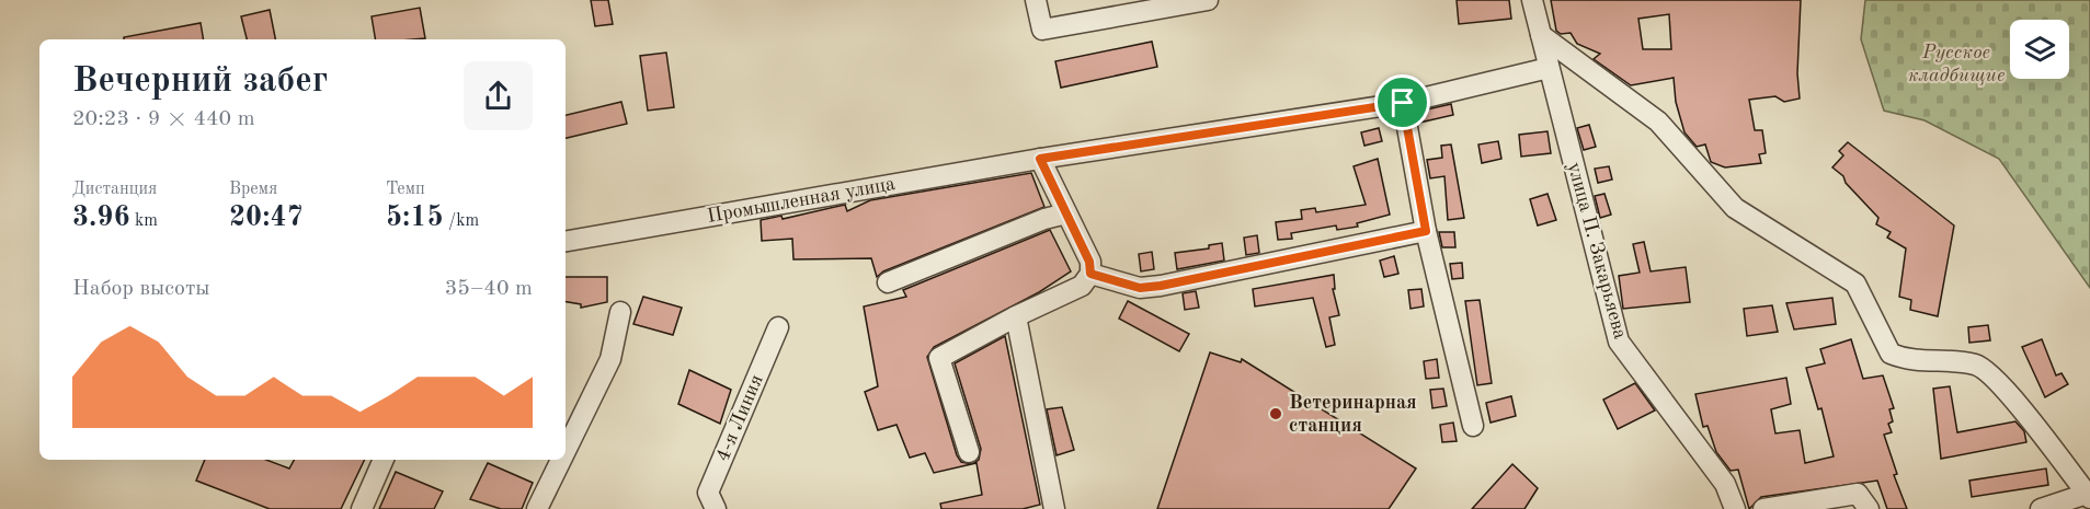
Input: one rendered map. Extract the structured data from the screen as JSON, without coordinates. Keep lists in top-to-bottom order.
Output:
{
  "streets": {
    "street": ["Промышленная улица", "улица П. Закарьяева", "4-я Линия"]
  },
  "crossings": [
    ["Промышленная улица", "улица П. Закарьяева"]
  ],
  "parks": ["Русское кладбищие"],
  "places": ["Ветеринарная станция"],
  "page": {
    "heading": ["Вечерний забег", "20:23 · 9 × 440 m"],
    "stats": [
      ["Дистанция", "3.96 km"],
      ["Время", "20:47"],
      ["Темп", "5:15 /km"]
    ],
    "chart": ["Набор высоты", "35–40 m"]
  }
}
